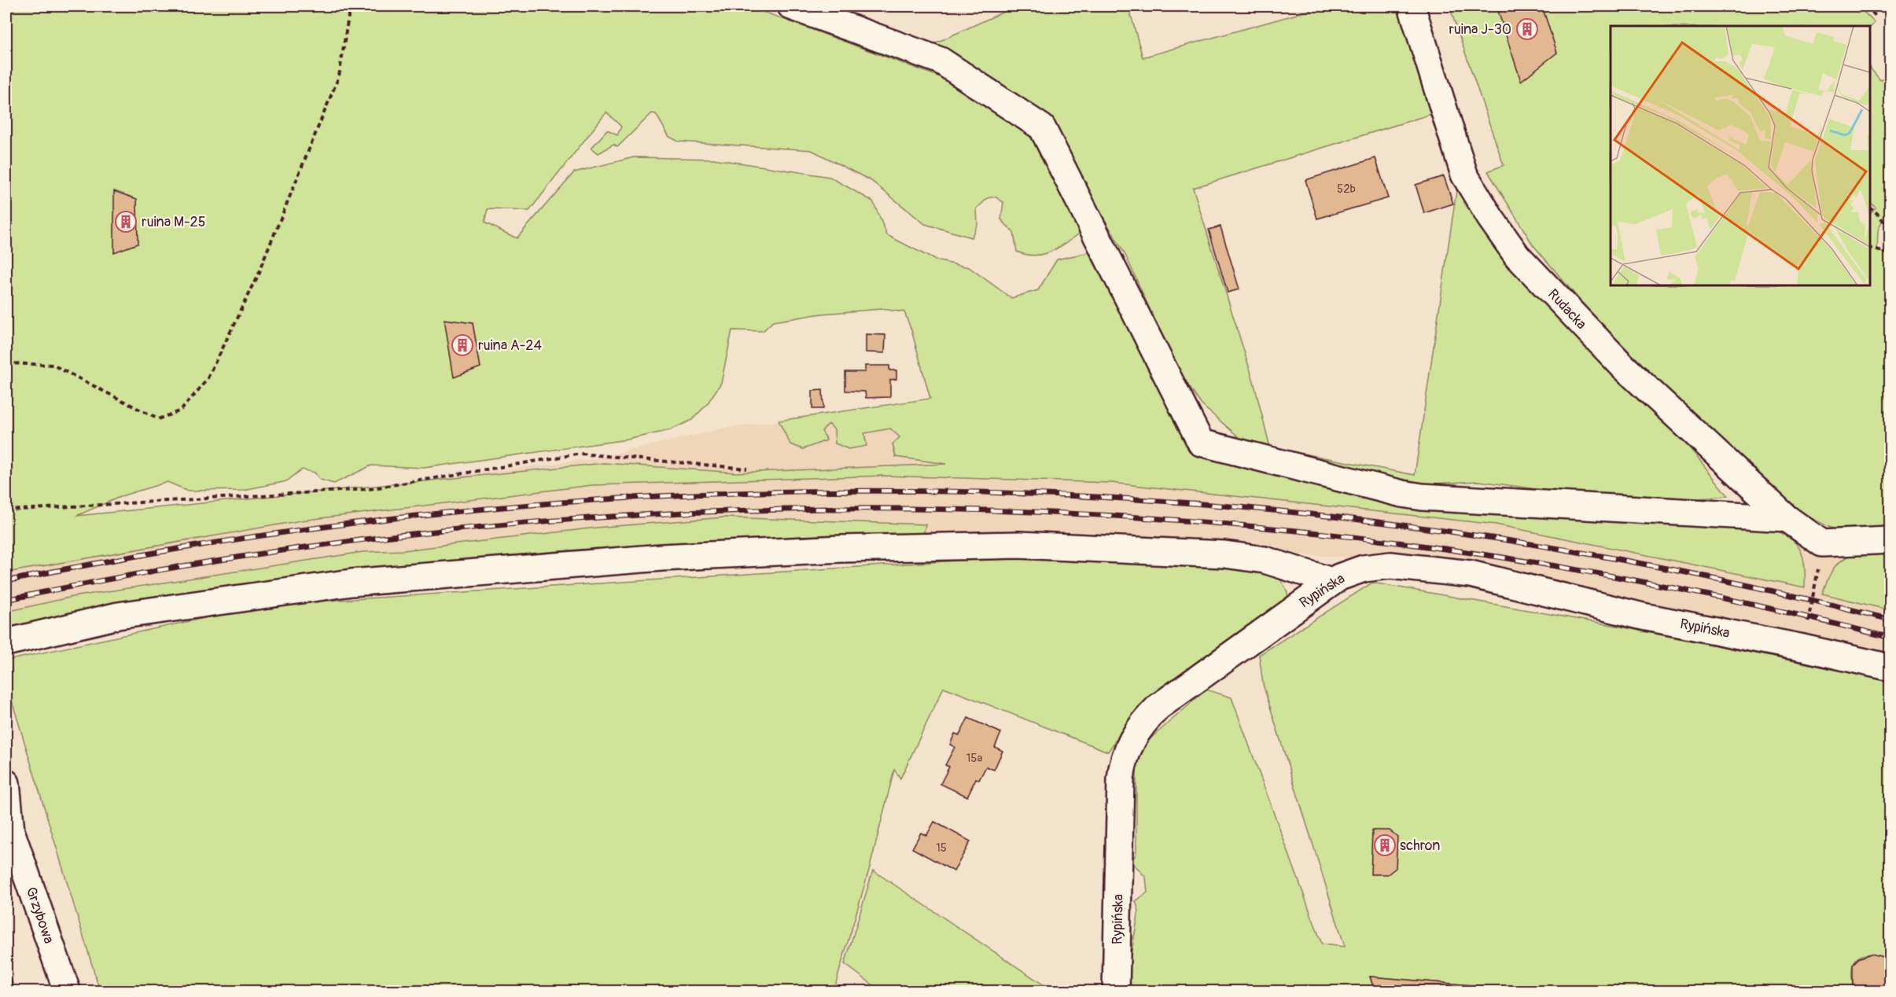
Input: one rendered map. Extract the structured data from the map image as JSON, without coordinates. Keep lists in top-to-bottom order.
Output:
{
  "streets": {
    "street": ["Rudacka", "Rypińska", "Grzybowa"]
  },
  "places": {
    "building": [
      "ruina J-30",
      "ruina M-25",
      "ruina A-24",
      "schron"
    ]
  },
  "house_numbers": ["52b", "15a", "15"]
}
